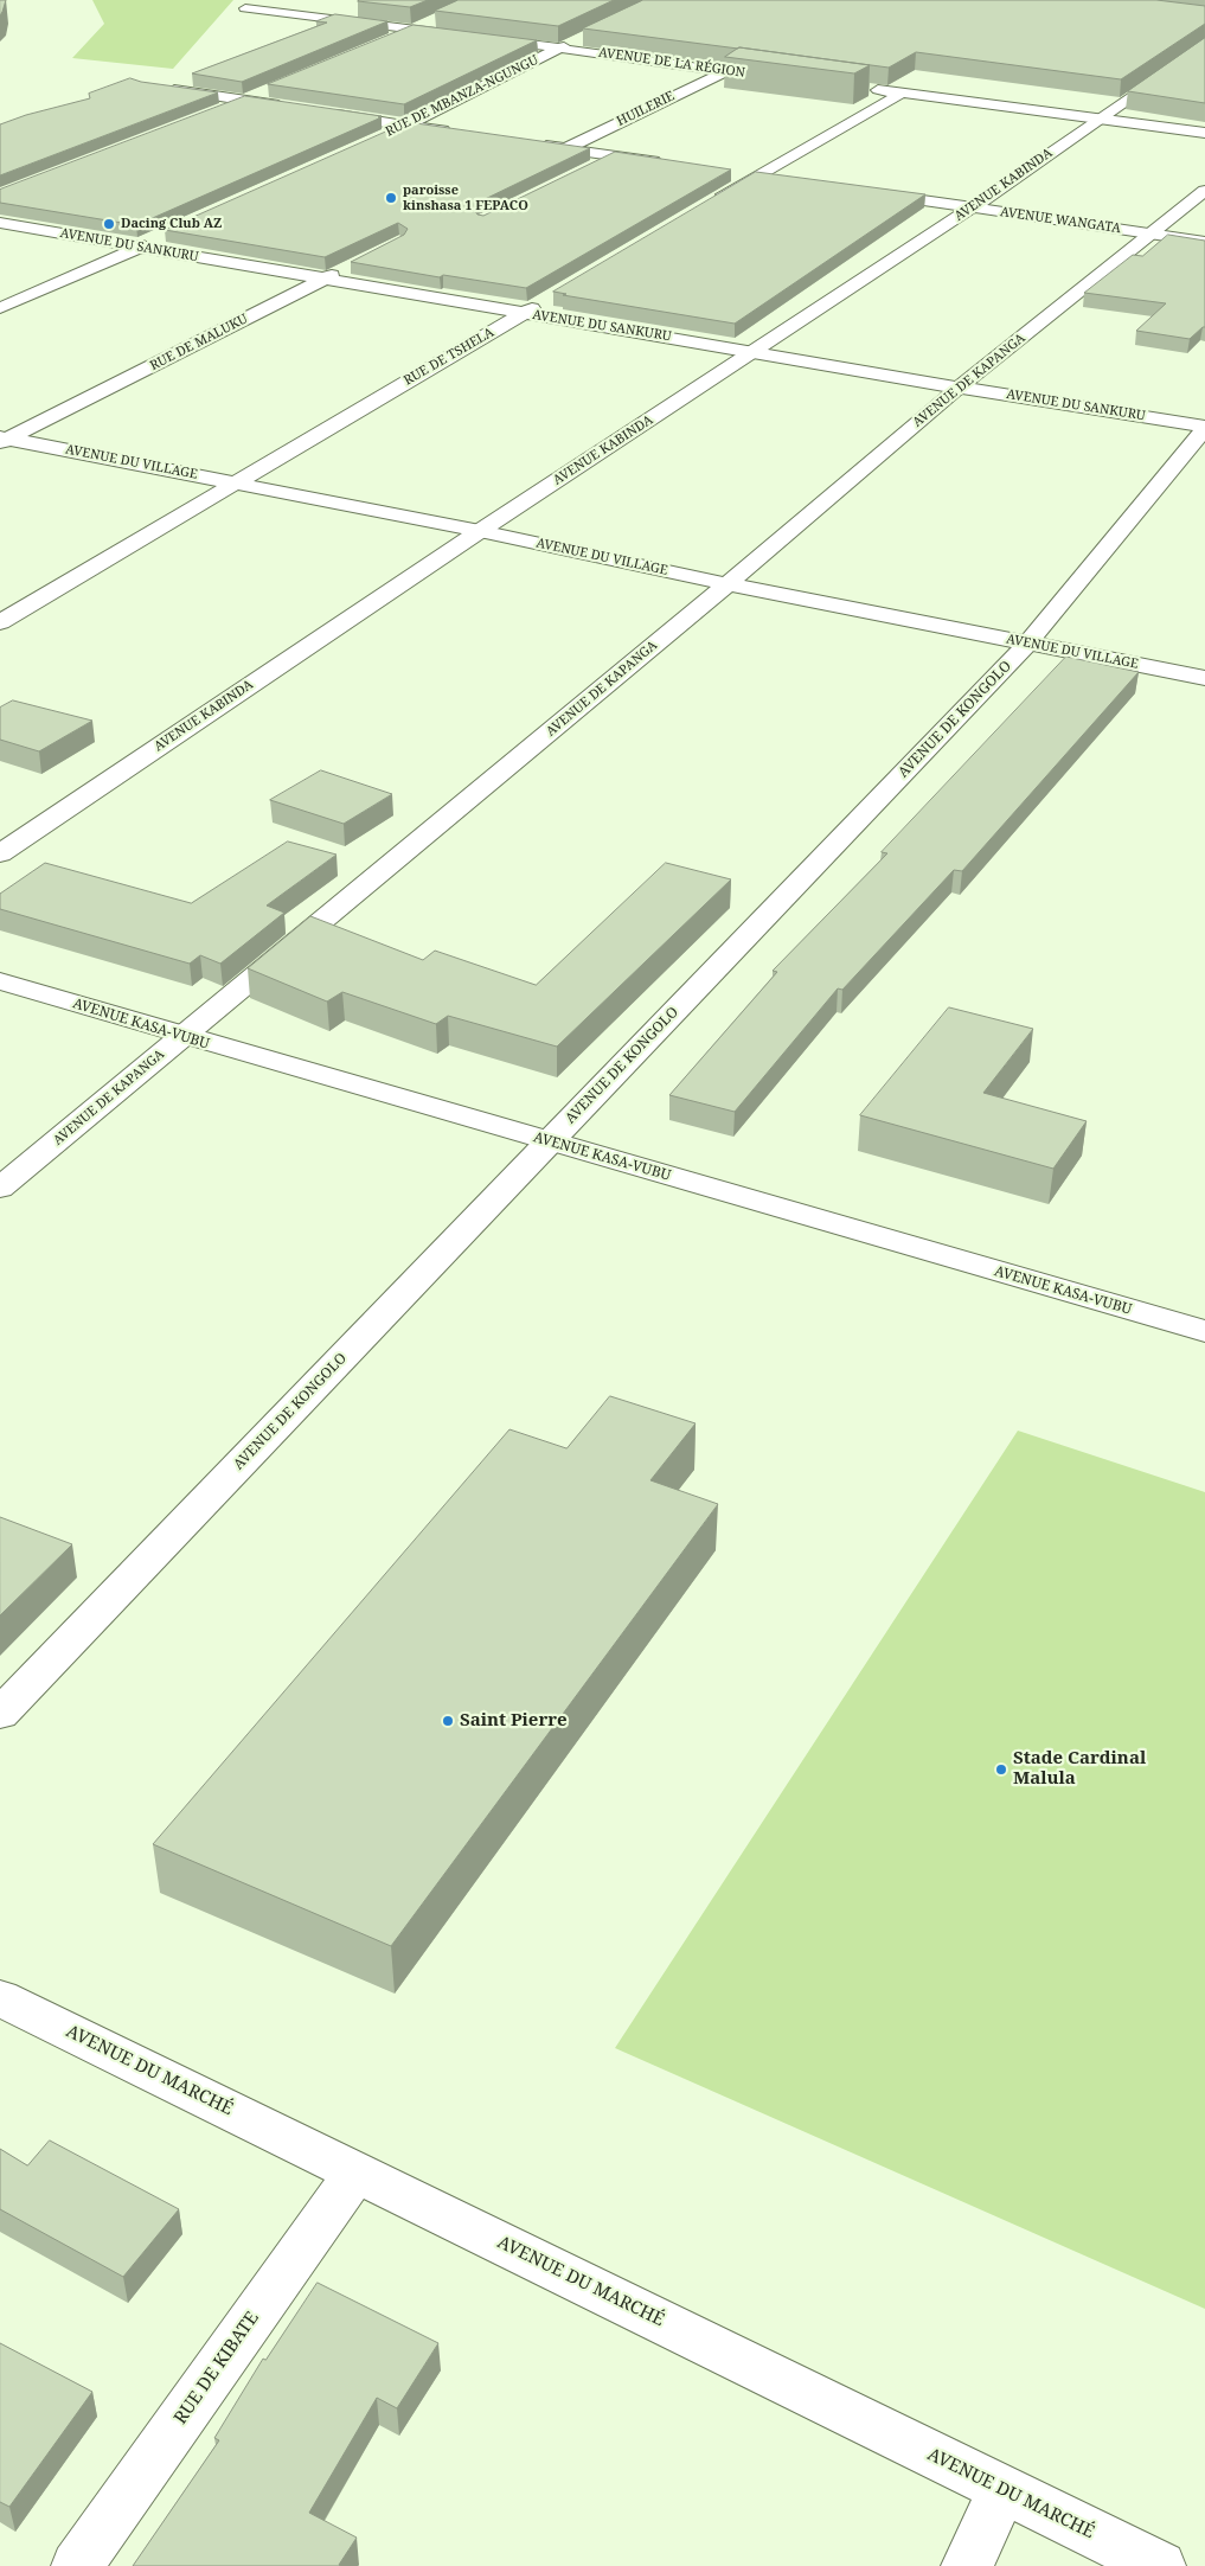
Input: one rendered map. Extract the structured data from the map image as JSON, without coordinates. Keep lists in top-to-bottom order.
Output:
{
  "streets": {
    "street": [
      "AVENUE DE LA RÉGION",
      "RUE DE MBANZA-NGUNGU",
      "HUILERIE",
      "AVENUE KABINDA",
      "AVENUE WANGATA",
      "AVENUE DU SANKURU",
      "RUE DE MALUKU",
      "RUE DE TSHELA",
      "AVENUE DE KAPANGA",
      "AVENUE DU VILLAGE",
      "AVENUE DE KONGOLO",
      "AVENUE KASA-VUBU",
      "AVENUE DU MARCHÉ",
      "RUE DE KIBATE"
    ]
  },
  "crossings": [
    ["AVENUE DE LA RÉGION", "RUE DE MBANZA-NGUNGU"],
    ["AVENUE DE LA RÉGION", "HUILERIE"],
    ["AVENUE KABINDA", "AVENUE WANGATA"],
    ["AVENUE KABINDA", "AVENUE DU SANKURU"],
    ["AVENUE KABINDA", "AVENUE DU VILLAGE"],
    ["AVENUE WANGATA", "AVENUE DE KAPANGA"],
    ["AVENUE DU SANKURU", "RUE DE MALUKU"],
    ["AVENUE DU SANKURU", "RUE DE TSHELA"],
    ["AVENUE DU SANKURU", "AVENUE DE KAPANGA"],
    ["AVENUE DU SANKURU", "AVENUE DE KONGOLO"],
    ["RUE DE MALUKU", "AVENUE DU VILLAGE"],
    ["RUE DE TSHELA", "AVENUE DU VILLAGE"],
    ["AVENUE DE KAPANGA", "AVENUE DU VILLAGE"],
    ["AVENUE DE KAPANGA", "AVENUE KASA-VUBU"],
    ["AVENUE DU VILLAGE", "AVENUE DE KONGOLO"],
    ["AVENUE DE KONGOLO", "AVENUE KASA-VUBU"],
    ["AVENUE DU MARCHÉ", "RUE DE KIBATE"]
  ],
  "places": [
    "paroisse kinshasa 1 FEPACO",
    "Dacing Club AZ",
    "Saint Pierre",
    "Stade Cardinal Malula"
  ]
}
